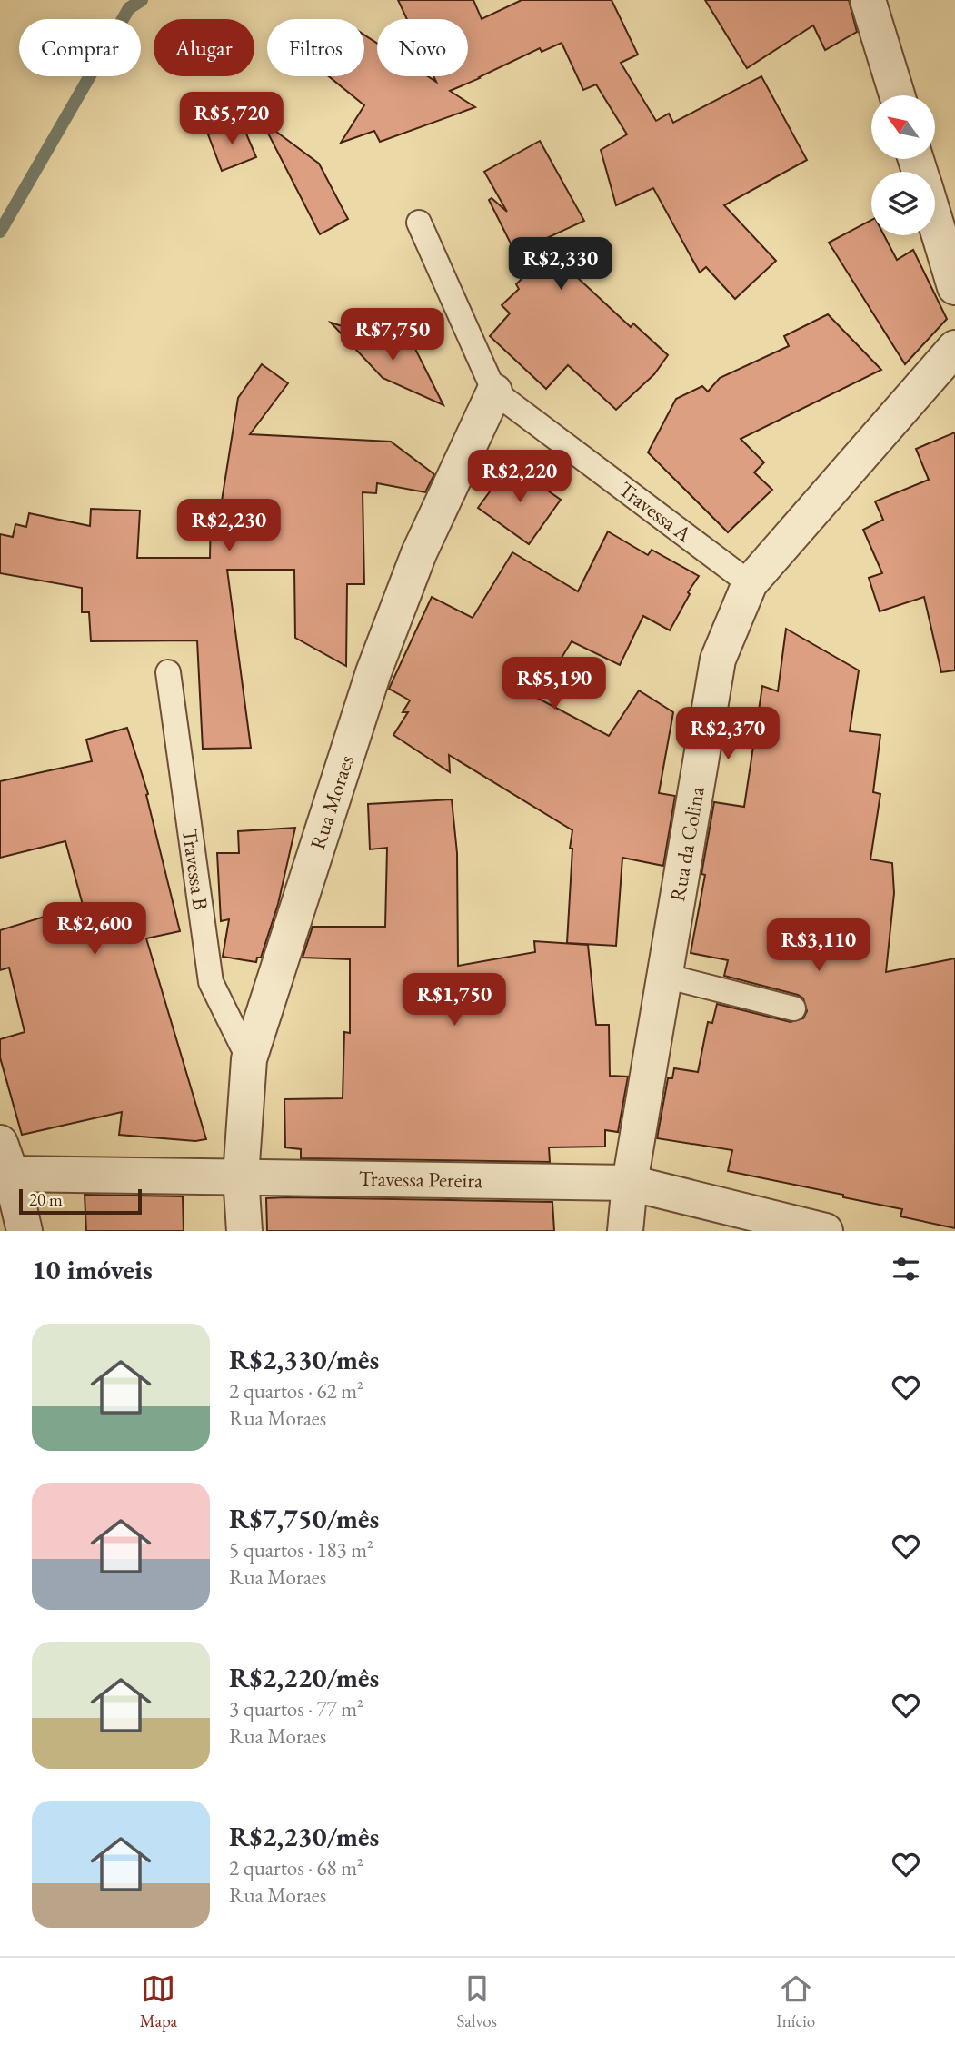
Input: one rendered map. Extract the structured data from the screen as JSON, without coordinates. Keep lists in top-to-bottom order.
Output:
{
  "streets": {
    "street": ["Rua Moraes", "Rua da Colina", "Travessa Pereira"],
    "lane": ["Travessa A", "Travessa B"]
  },
  "crossings": [
    ["Travessa A", "Rua Moraes"],
    ["Travessa A", "Rua da Colina"],
    ["Rua Moraes", "Travessa B"],
    ["Rua Moraes", "Travessa Pereira"],
    ["Rua da Colina", "Travessa Pereira"]
  ],
  "scale_bar": "20 m",
  "north": "top left",
  "page": {
    "chip": [
      "Comprar",
      "Alugar",
      "Filtros",
      "Novo"
    ],
    "price": [
      "R$5,720",
      "R$2,330",
      "R$7,750",
      "R$2,220",
      "R$2,230",
      "R$5,190",
      "R$2,370",
      "R$2,600",
      "R$3,110",
      "R$1,750"
    ],
    "scale": "20 m",
    "heading": "10 imóveis",
    "list": [
      {
        "name": "R$2,330/mês",
        "note": "2 quartos · 62 m² · Rua Moraes"
      },
      {
        "name": "R$7,750/mês",
        "note": "5 quartos · 183 m² · Rua Moraes"
      },
      {
        "name": "R$2,220/mês",
        "note": "3 quartos · 77 m² · Rua Moraes"
      },
      {
        "name": "R$2,230/mês",
        "note": "2 quartos · 68 m² · Rua Moraes"
      }
    ],
    "tabs": ["Mapa", "Salvos", "Início"]
  }
}
